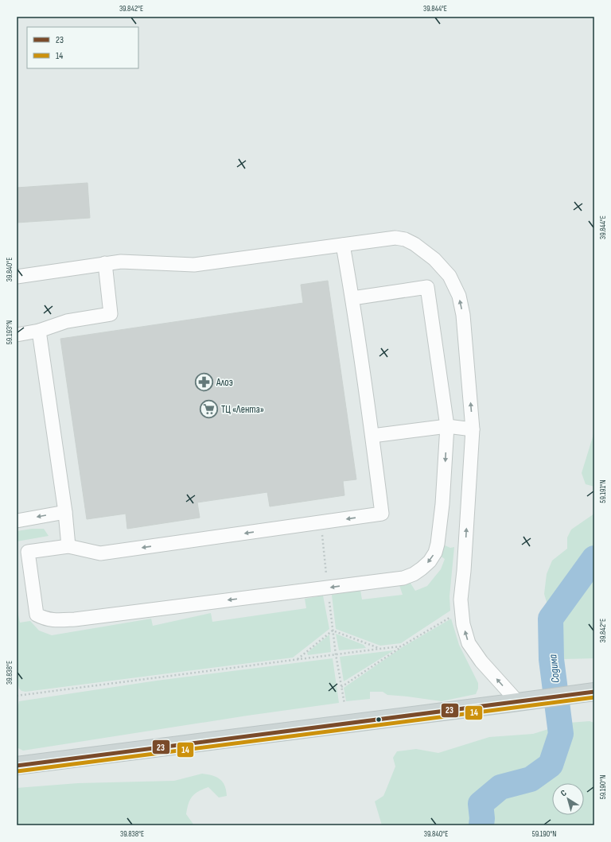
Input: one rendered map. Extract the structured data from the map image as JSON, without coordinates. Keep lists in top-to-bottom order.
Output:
{
  "water": ["Содима"],
  "places": {
    "pharmacy": ["Алоэ"],
    "supermarket": ["ТЦ «Лента»"]
  },
  "lines": ["transit line 23", "transit line 14"],
  "legend": ["23", "14"],
  "north": "top left",
  "coordinates": [
    "39.842°E",
    "39.844°E",
    "39.840°E",
    "59.193°N",
    "59.191°N",
    "39.838°E",
    "59.190°N"
  ]
}
